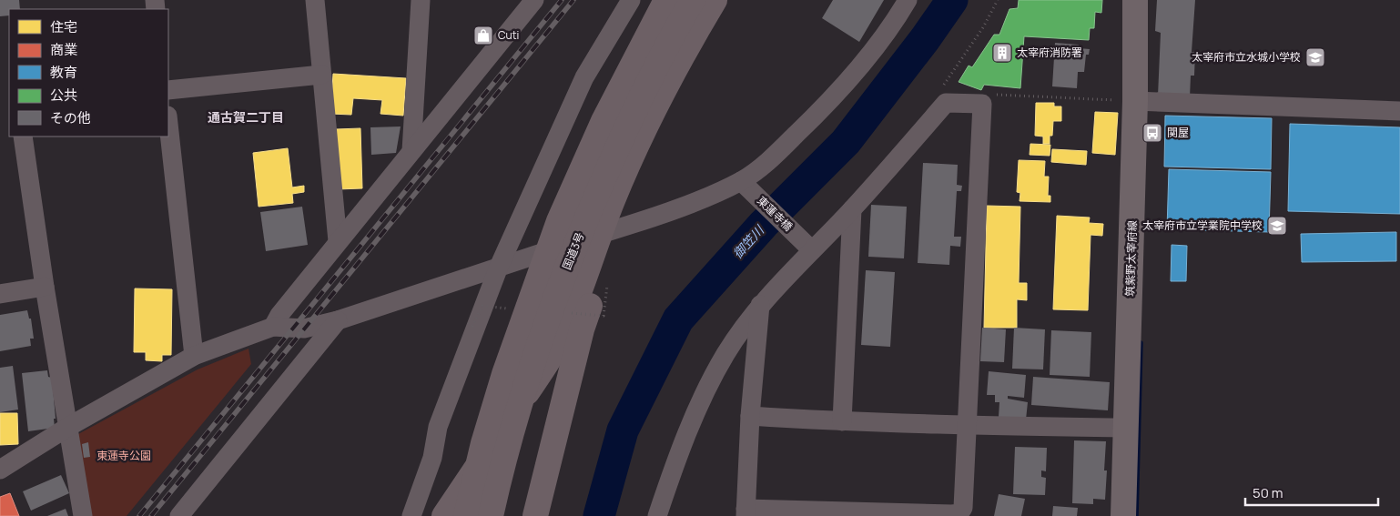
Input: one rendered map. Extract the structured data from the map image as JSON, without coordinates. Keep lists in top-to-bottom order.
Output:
{
  "streets": {
    "highway": ["国道3号"],
    "main road": ["筑紫野太宰府線"],
    "street": ["東蓮寺橋"]
  },
  "districts": ["通古賀二丁目"],
  "water": ["御笠川"],
  "parks": ["東蓮寺公園"],
  "places": {
    "shop": ["Cuti"],
    "building": ["太宰府消防署"],
    "school or university": ["太宰府市立水城小学校", "太宰府市立学業院中学校"],
    "bus stop": ["関屋"]
  },
  "legend": [
    "住宅",
    "商業",
    "教育",
    "公共",
    "その他"
  ],
  "scale_bar": "50 m"
}
